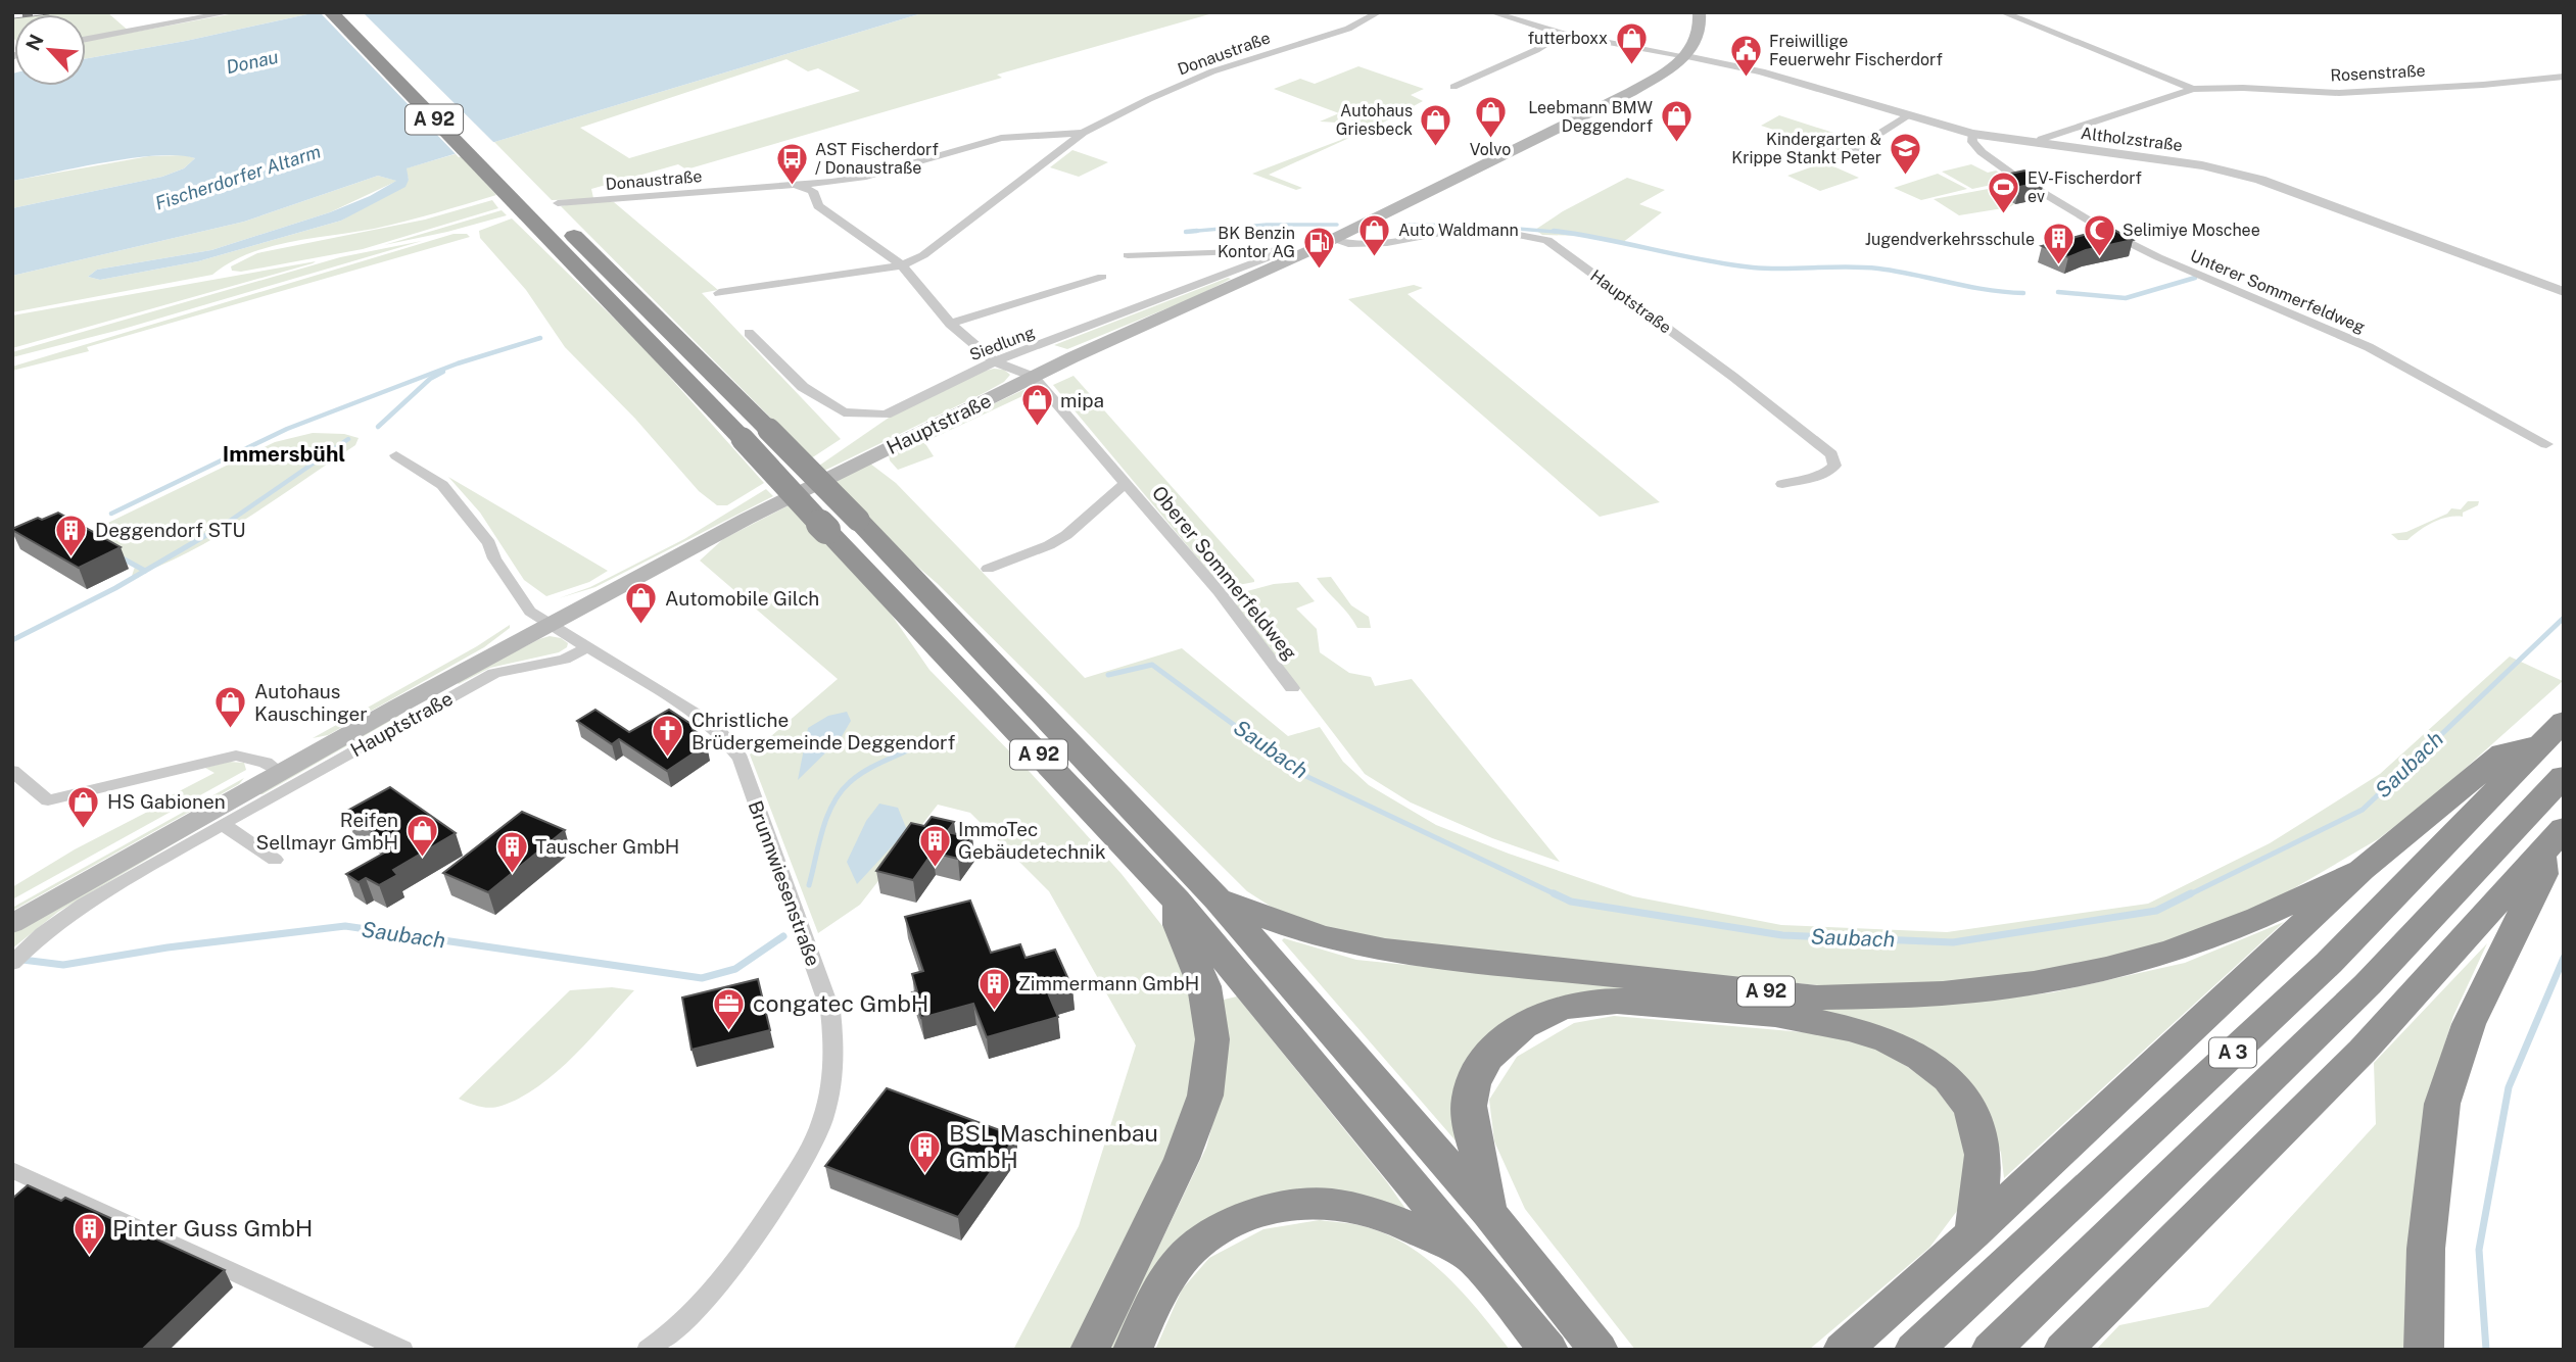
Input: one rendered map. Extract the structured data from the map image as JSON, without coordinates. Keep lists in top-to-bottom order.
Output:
{
  "streets": {
    "highway": ["A 92", "A 3"],
    "main road": ["Hauptstraße"],
    "street": [
      "Donaustraße",
      "Rosenstraße",
      "Altholzstraße",
      "Unterer Sommerfeldweg",
      "Siedlung",
      "Oberer Sommerfeldweg",
      "Brunnwiesenstraße"
    ]
  },
  "crossings": [
    ["Donaustraße", "A 92"],
    ["Donaustraße", "Siedlung"],
    ["Rosenstraße", "Altholzstraße"],
    ["A 92", "A 3"],
    ["Altholzstraße", "Unterer Sommerfeldweg"],
    ["Altholzstraße", "Hauptstraße"],
    ["Hauptstraße", "Siedlung"],
    ["Hauptstraße", "Oberer Sommerfeldweg"],
    ["Hauptstraße", "Brunnwiesenstraße"]
  ],
  "districts": ["Immersbühl"],
  "water": ["Donau", "Fischerdorfer Altarm", "Saubach"],
  "places": {
    "shop": [
      "futterboxx",
      "Volvo",
      "Leebmann BMW Deggendorf",
      "Autohaus Griesbeck",
      "Auto Waldmann",
      "mipa",
      "Automobile Gilch",
      "Autohaus Kauschinger",
      "HS Gabionen",
      "Reifen Sellmayr GmbH"
    ],
    "public building": ["Freiwillige Feuerwehr Fischerdorf"],
    "school or university": ["Kindergarten & Krippe Stankt Peter"],
    "bus stop": ["AST Fischerdorf / Donaustraße"],
    "sports": ["EV-Fischerdorf ev"],
    "mosque": ["Selimiye Moschee"],
    "building": [
      "Jugendverkehrsschule",
      "Deggendorf STU",
      "ImmoTec Gebäudetechnik",
      "Tauscher GmbH",
      "Zimmermann GmbH",
      "BSL Maschinenbau GmbH",
      "Pinter Guss GmbH"
    ],
    "fuel station": ["BK Benzin Kontor AG"],
    "church": ["Christliche Brüdergemeinde Deggendorf"],
    "office": ["congatec GmbH"]
  },
  "north": "top left"
}
